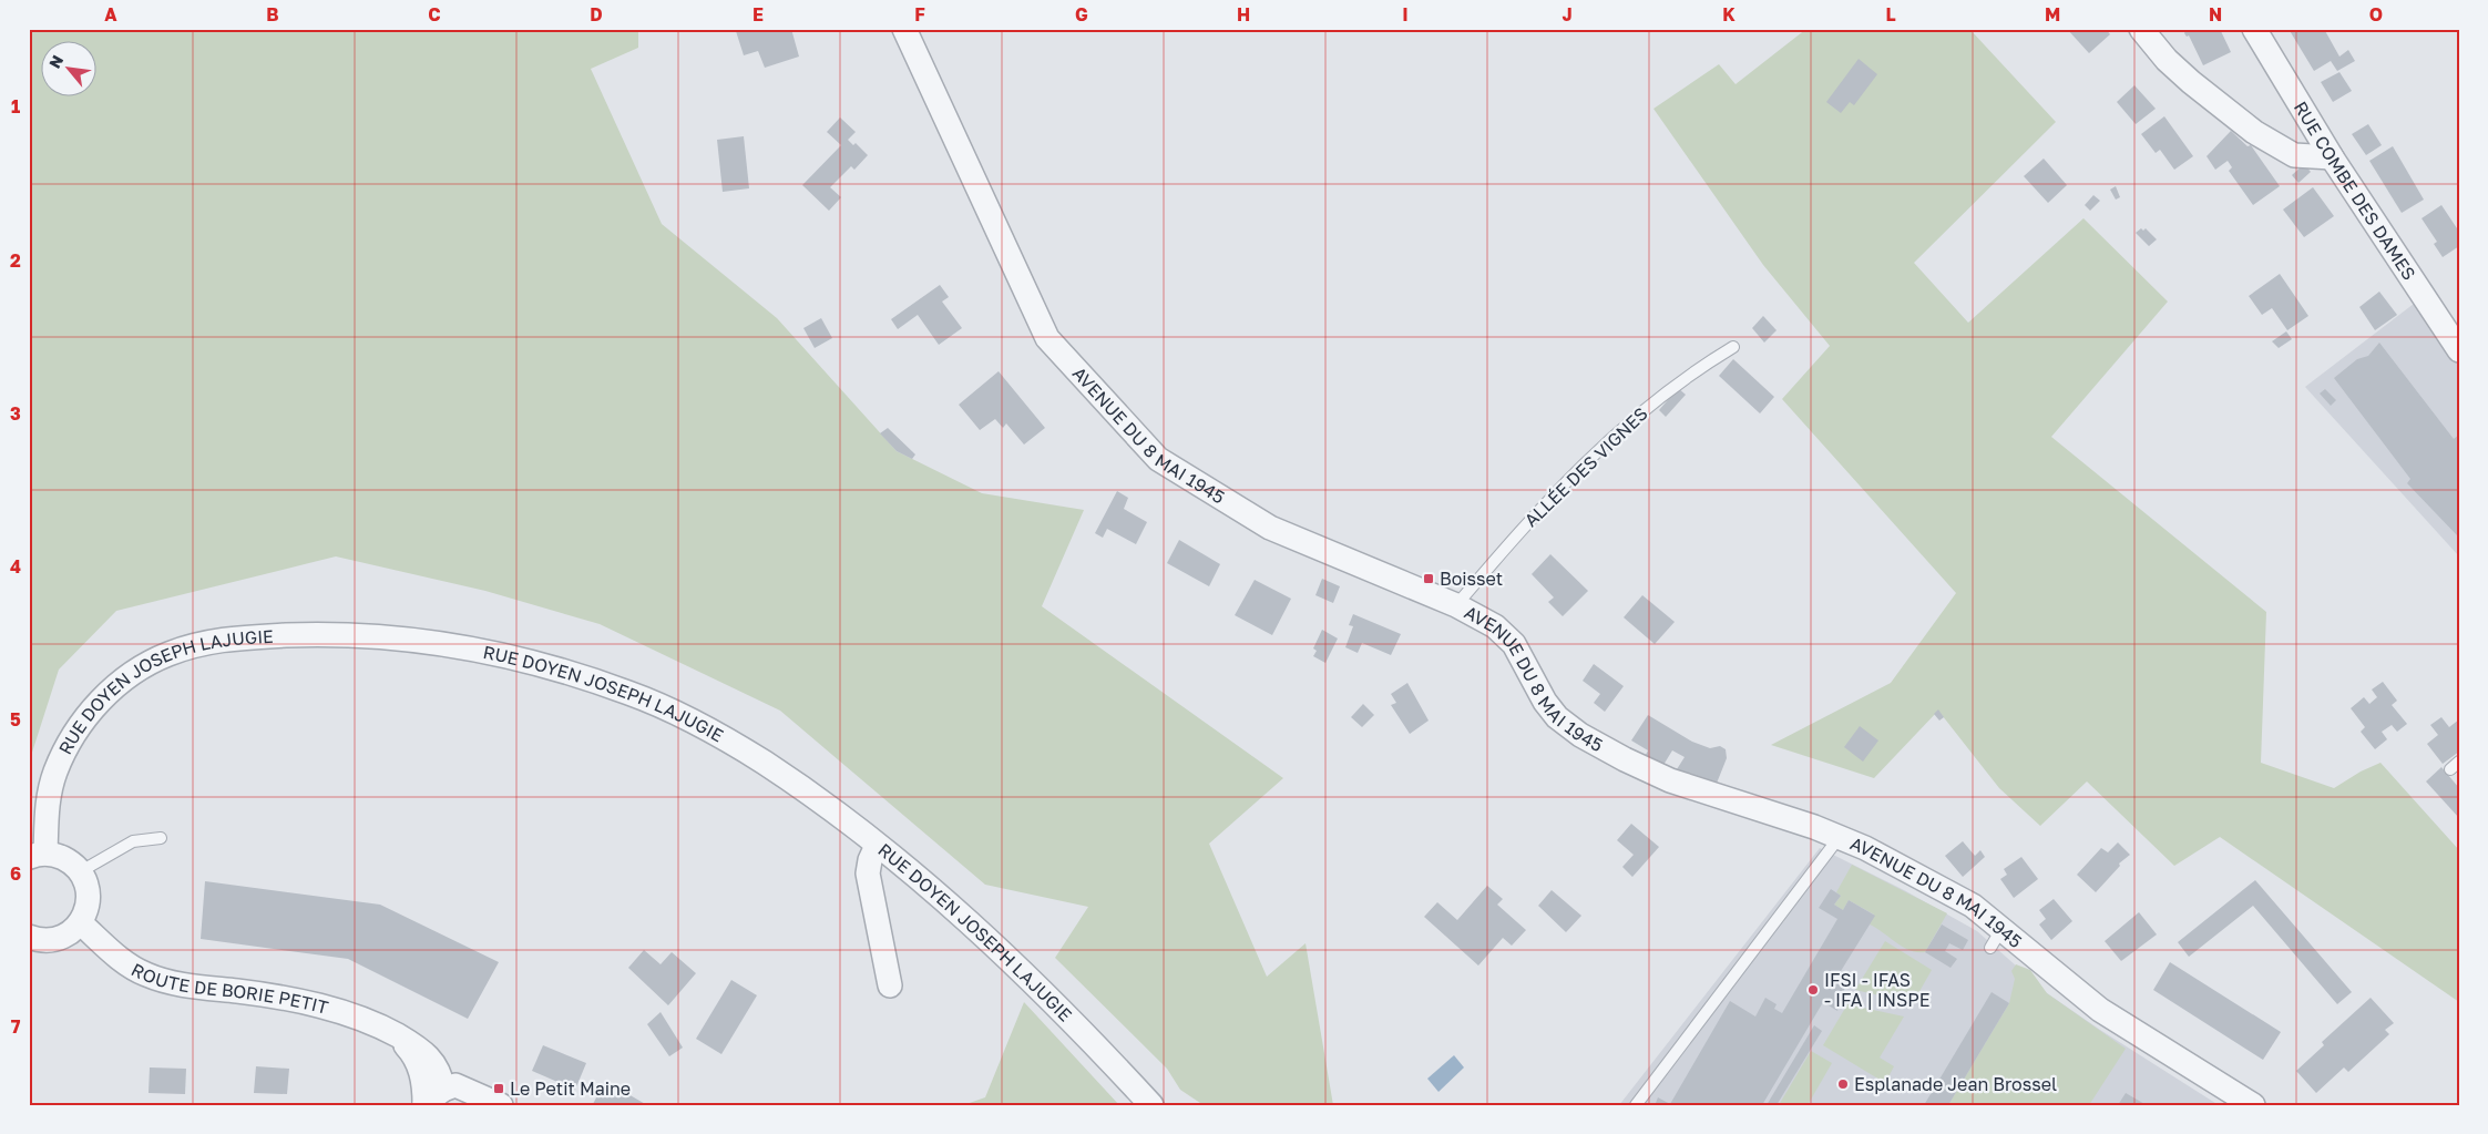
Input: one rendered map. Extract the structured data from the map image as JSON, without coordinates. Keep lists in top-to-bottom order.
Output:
{
  "streets": {
    "street": [
      "RUE COMBE DES DAMES",
      "AVENUE DU 8 MAI 1945",
      "RUE DOYEN JOSEPH LAJUGIE",
      "ROUTE DE BORIE PETIT"
    ],
    "lane": ["ALLÉE DES VIGNES"]
  },
  "crossings": [
    ["AVENUE DU 8 MAI 1945", "ALLÉE DES VIGNES"]
  ],
  "places": {
    "transit": ["Boisset", "Le Petit Maine"],
    "other": ["IFSI - IFAS - IFA | INSPE", "Esplanade Jean Brossel"]
  },
  "north": "top left",
  "grid": {
    "columns": [
      "A",
      "B",
      "C",
      "D",
      "E",
      "F",
      "G",
      "H",
      "I",
      "J",
      "K",
      "L",
      "M",
      "N",
      "O"
    ],
    "rows": [
      "1",
      "2",
      "3",
      "4",
      "5",
      "6",
      "7"
    ]
  }
}
